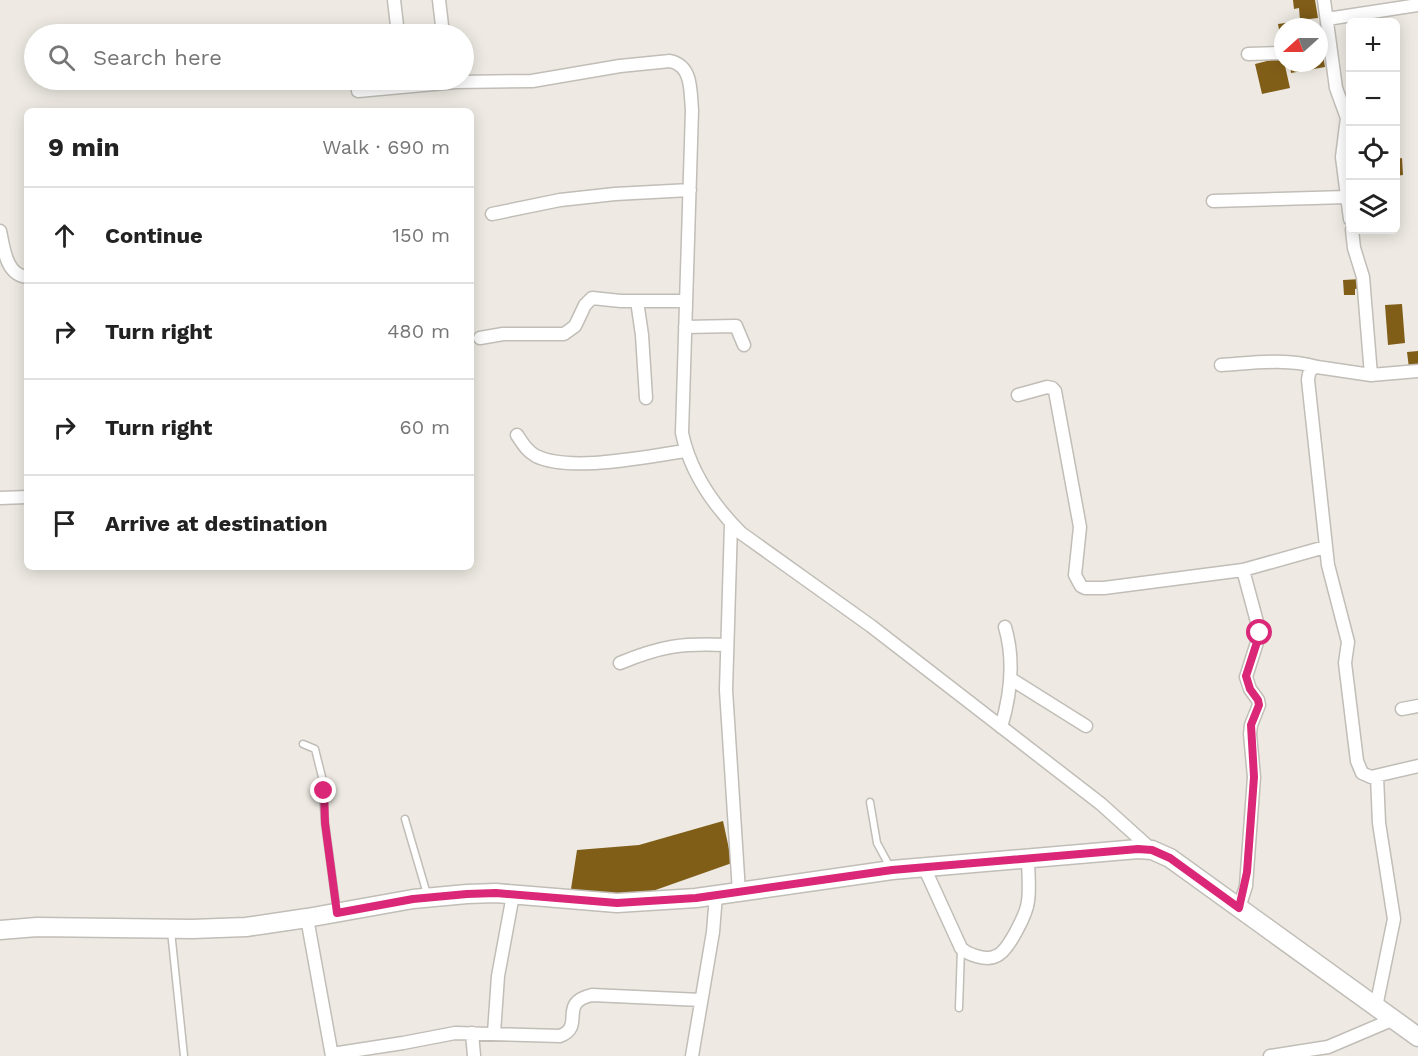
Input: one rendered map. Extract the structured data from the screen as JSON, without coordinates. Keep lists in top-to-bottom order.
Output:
{
  "north": "left",
  "page": {
    "map_buttons": ["+", "−"],
    "search": "Search here",
    "heading": ["9 min", "Walk · 690 m"],
    "list": [
      ["Continue", "150 m"],
      ["Turn right", "480 m"],
      ["Turn right", "60 m"],
      "Arrive at destination"
    ]
  }
}
